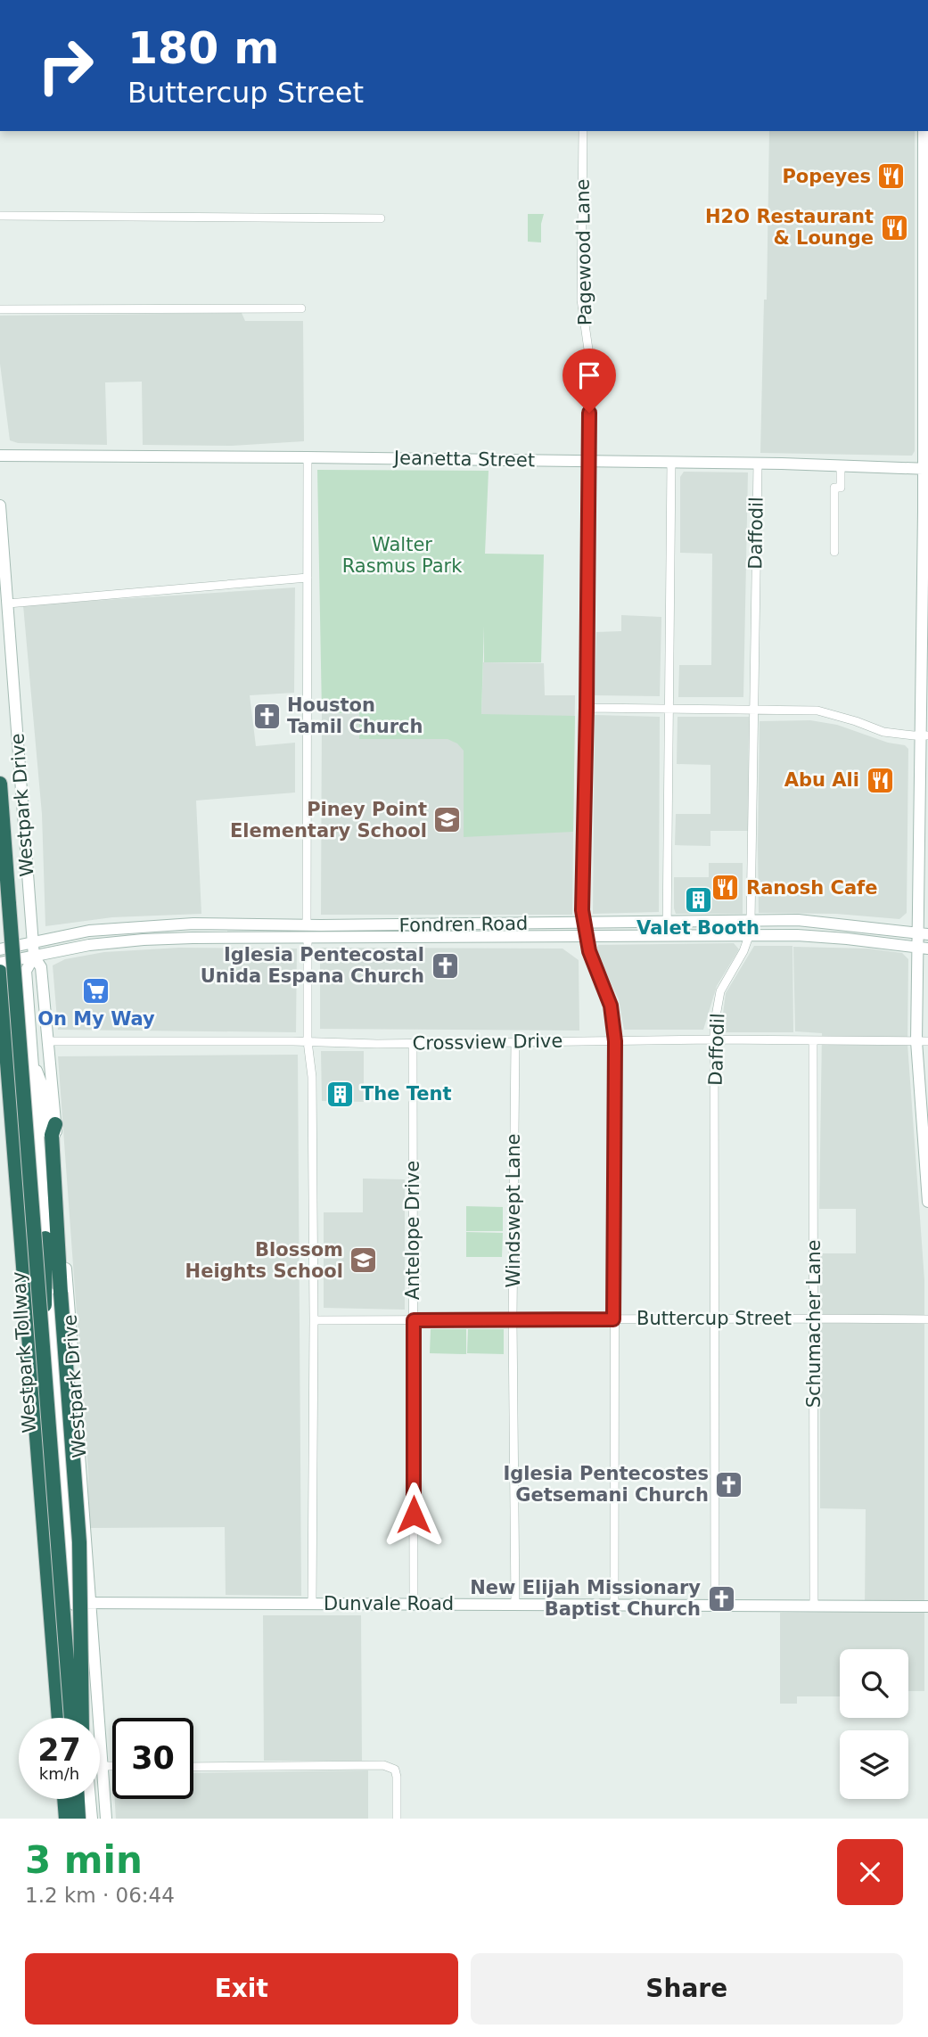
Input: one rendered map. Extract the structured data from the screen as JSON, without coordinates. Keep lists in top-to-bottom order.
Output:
{
  "streets": {
    "highway": ["Westpark Tollway"],
    "main road": [
      "Jeanetta Street",
      "Westpark Drive",
      "Fondren Road",
      "Dunvale Road"
    ],
    "street": [
      "Pagewood Lane",
      "Daffodil",
      "Crossview Drive",
      "Windswept Lane",
      "Antelope Drive",
      "Buttercup Street",
      "Schumacher Lane"
    ]
  },
  "crossings": [
    ["Pagewood Lane", "Jeanetta Street"],
    ["Pagewood Lane", "Fondren Road"],
    ["Pagewood Lane", "Crossview Drive"],
    ["Pagewood Lane", "Buttercup Street"],
    ["Pagewood Lane", "Dunvale Road"],
    ["Jeanetta Street", "Daffodil"],
    ["Daffodil", "Fondren Road"],
    ["Daffodil", "Crossview Drive"],
    ["Daffodil", "Buttercup Street"],
    ["Daffodil", "Dunvale Road"],
    ["Westpark Drive", "Fondren Road"],
    ["Westpark Drive", "Crossview Drive"],
    ["Westpark Drive", "Dunvale Road"],
    ["Crossview Drive", "Windswept Lane"],
    ["Crossview Drive", "Antelope Drive"],
    ["Crossview Drive", "Schumacher Lane"],
    ["Windswept Lane", "Buttercup Street"],
    ["Windswept Lane", "Dunvale Road"],
    ["Antelope Drive", "Buttercup Street"],
    ["Antelope Drive", "Dunvale Road"],
    ["Buttercup Street", "Schumacher Lane"],
    ["Schumacher Lane", "Dunvale Road"]
  ],
  "parks": ["Walter Rasmus Park"],
  "places": {
    "restaurant": [
      "Popeyes",
      "H2O Restaurant & Lounge",
      "Abu Ali",
      "Ranosh Cafe"
    ],
    "church": [
      "Houston Tamil Church",
      "Iglesia Pentecostal Unida Espana Church",
      "Iglesia Pentecostes Getsemani Church",
      "New Elijah Missionary Baptist Church"
    ],
    "school or university": ["Piney Point Elementary School", "Blossom Heights School"],
    "building": ["Valet Booth", "The Tent"],
    "supermarket": ["On My Way"]
  },
  "page": {
    "turn": ["180 m", "Buttercup Street"],
    "speed": "27 km/h",
    "limit": "30",
    "heading": ["3 min", "1.2 km · 06:44"],
    "buttons": ["Exit", "Share"]
  }
}
